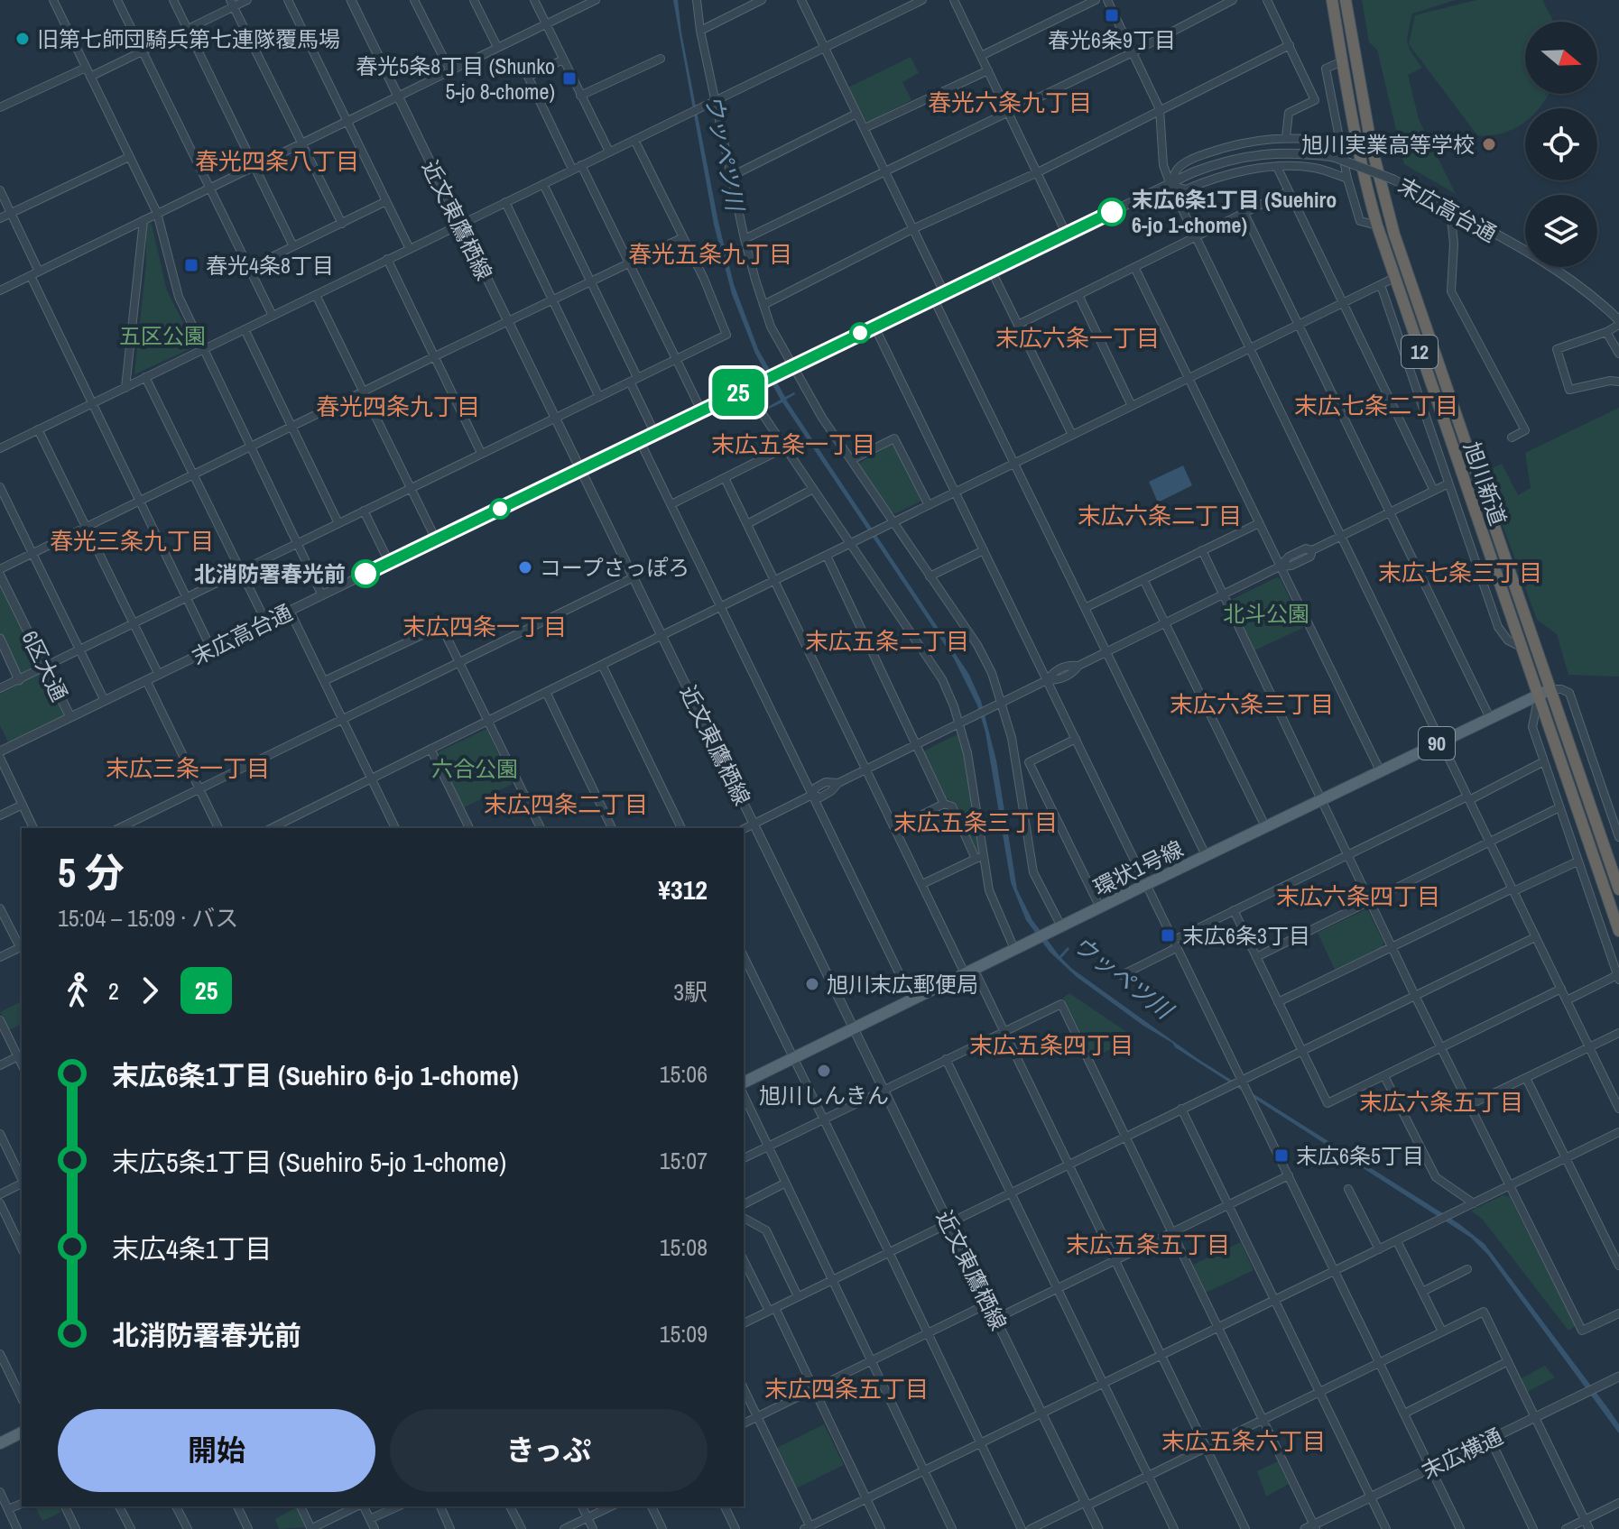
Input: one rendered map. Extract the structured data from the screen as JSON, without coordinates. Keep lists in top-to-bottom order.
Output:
{
  "streets": {
    "highway": ["12", "旭川新道"],
    "main road": ["90", "環状1号線"],
    "street": [
      "末広高台通",
      "近文東鷹栖線",
      "6区大通",
      "末広横通"
    ]
  },
  "crossings": [
    ["末広高台通", "近文東鷹栖線"],
    ["末広高台通", "6区大通"],
    ["近文東鷹栖線", "環状1号線"],
    ["旭川新道", "環状1号線"]
  ],
  "districts": [
    "春光六条九丁目",
    "春光四条八丁目",
    "春光五条九丁目",
    "末広六条一丁目",
    "末広七条二丁目",
    "春光四条九丁目",
    "末広五条一丁目",
    "末広六条二丁目",
    "春光三条九丁目",
    "末広七条三丁目",
    "末広四条一丁目",
    "末広五条二丁目",
    "末広六条三丁目",
    "末広三条一丁目",
    "末広四条二丁目",
    "末広五条三丁目",
    "末広六条四丁目",
    "末広五条四丁目",
    "末広六条五丁目",
    "末広五条五丁目",
    "末広四条五丁目",
    "末広五条六丁目"
  ],
  "water": ["ウッペツ川"],
  "parks": ["五区公園", "北斗公園", "六合公園"],
  "places": {
    "transit": [
      "春光6条9丁目",
      "春光5条8丁目 (Shunko 5-jo 8-chome)",
      "春光4条8丁目",
      "末広6条3丁目",
      "末広6条5丁目"
    ],
    "other": [
      "旧第七師団騎兵第七連隊覆馬場",
      "旭川実業高等学校",
      "末広6条1丁目 (Suehiro 6-jo 1-chome)",
      "コープさっぽろ",
      "北消防署春光前",
      "旭川末広郵便局",
      "旭川しんきん"
    ]
  },
  "lines": ["bus line 25"],
  "north": "right",
  "page": {
    "on_map": "25",
    "heading": ["5 分", "15:04 – 15:09 · バス", "¥312"],
    "legs": ["2", "25", "3駅"],
    "list": [
      {
        "name": "末広6条1丁目 (Suehiro 6-jo 1-chome)",
        "value": "15:06"
      },
      {
        "name": "末広5条1丁目 (Suehiro 5-jo 1-chome)",
        "value": "15:07"
      },
      {
        "name": "末広4条1丁目",
        "value": "15:08"
      },
      {
        "name": "北消防署春光前",
        "value": "15:09"
      }
    ],
    "buttons": ["開始", "きっぷ"]
  }
}
